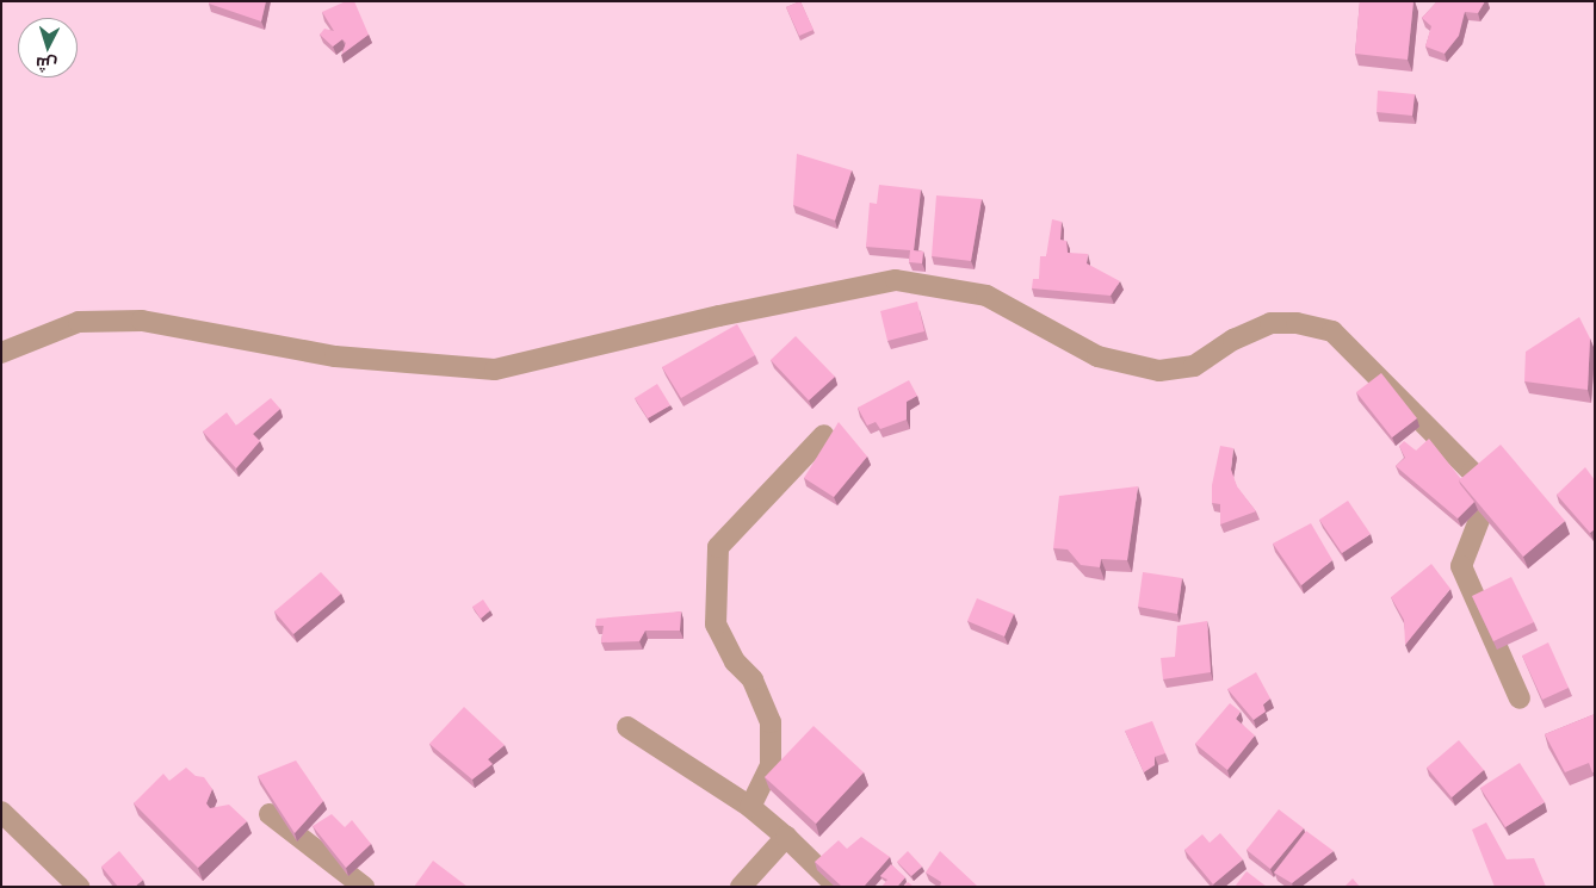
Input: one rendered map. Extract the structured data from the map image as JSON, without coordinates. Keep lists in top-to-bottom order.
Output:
{
  "north": "bottom"
}
